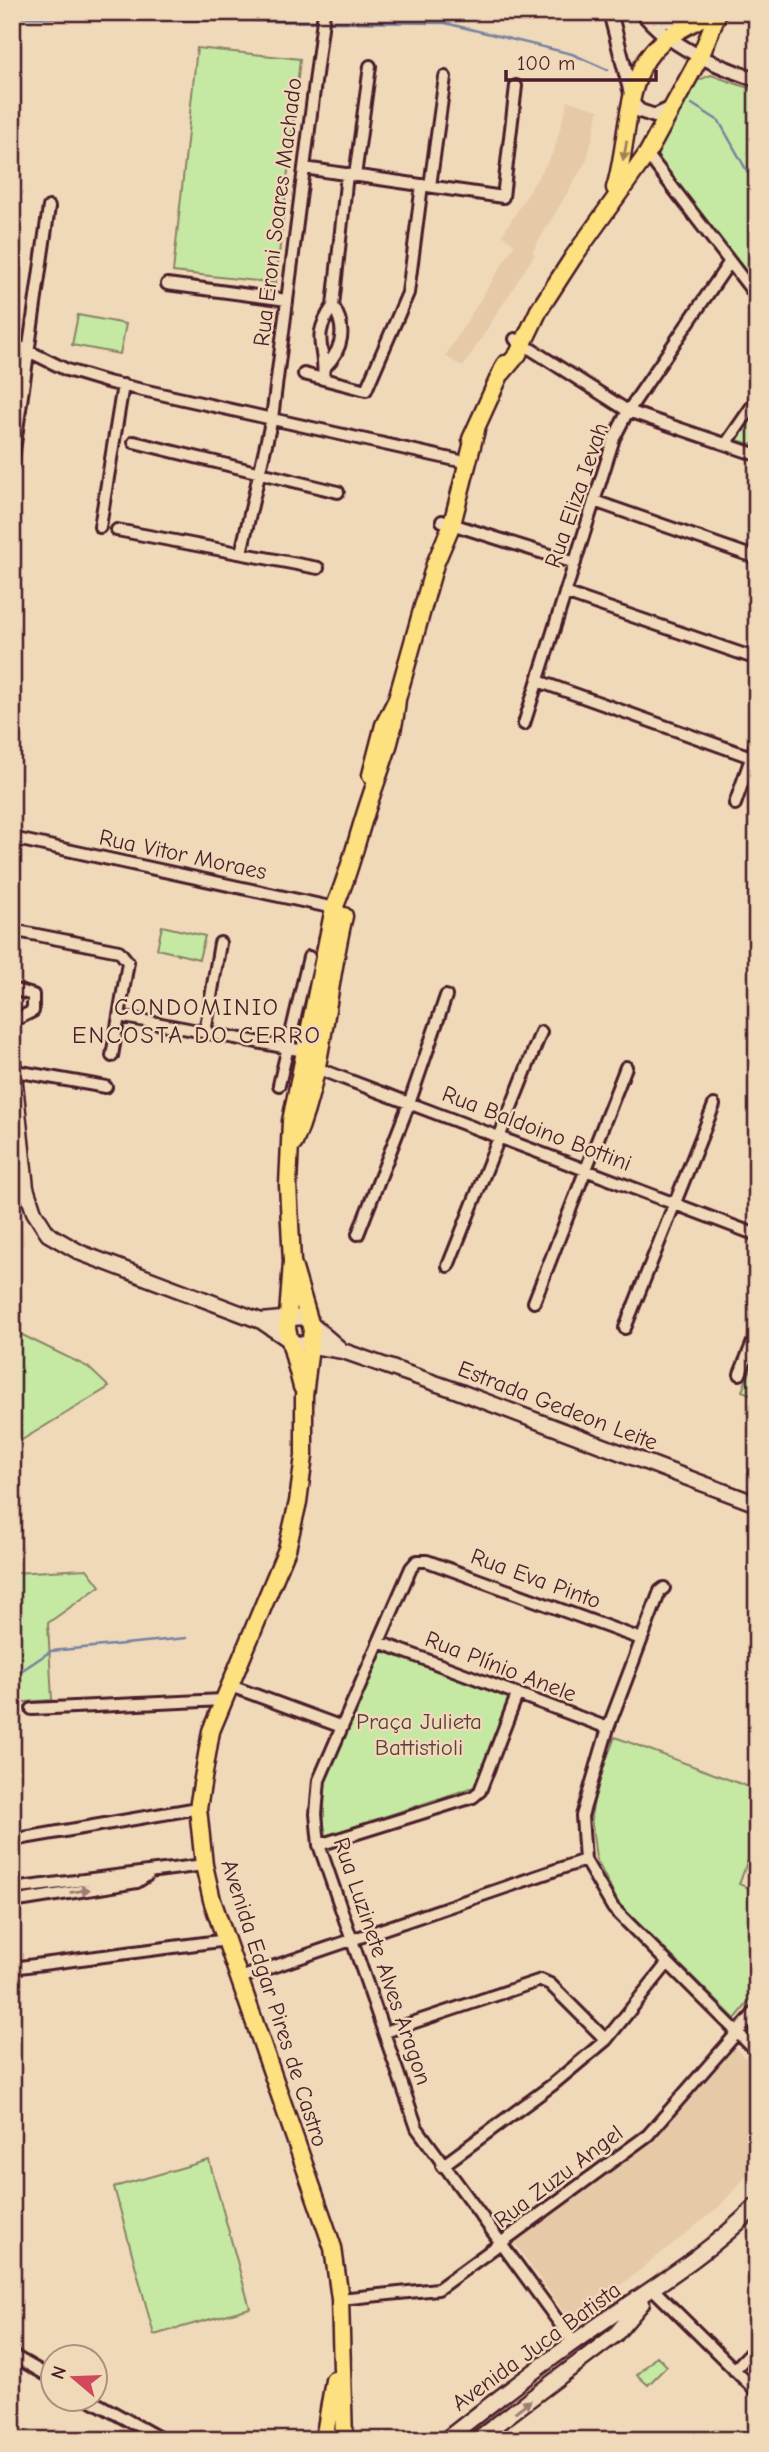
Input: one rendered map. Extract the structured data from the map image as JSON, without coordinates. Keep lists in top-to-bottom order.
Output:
{
  "streets": {
    "main road": ["Estrada Gedeon Leite", "Avenida Edgar Pires de Castro", "Avenida Juca Batista"],
    "street": [
      "Rua Eroni Soares Machado",
      "Rua Eliza Ievah",
      "Rua Vitor Moraes",
      "Rua Baldoino Bottini",
      "Rua Eva Pinto",
      "Rua Plínio Anele",
      "Rua Luzinete Alves Aragon",
      "Rua Zuzu Angel"
    ]
  },
  "crossings": [
    ["Rua Vitor Moraes", "Avenida Edgar Pires de Castro"],
    ["Rua Baldoino Bottini", "Avenida Edgar Pires de Castro"],
    ["Estrada Gedeon Leite", "Avenida Edgar Pires de Castro"],
    ["Rua Eva Pinto", "Rua Luzinete Alves Aragon"],
    ["Rua Plínio Anele", "Rua Luzinete Alves Aragon"],
    ["Rua Luzinete Alves Aragon", "Rua Zuzu Angel"],
    ["Rua Luzinete Alves Aragon", "Avenida Juca Batista"],
    ["Avenida Edgar Pires de Castro", "Rua Zuzu Angel"]
  ],
  "districts": ["CONDOMINIO ENCOSTA DO CERRO"],
  "parks": ["Praça Julieta Battistioli"],
  "scale_bar": "100 m",
  "north": "left"
}
